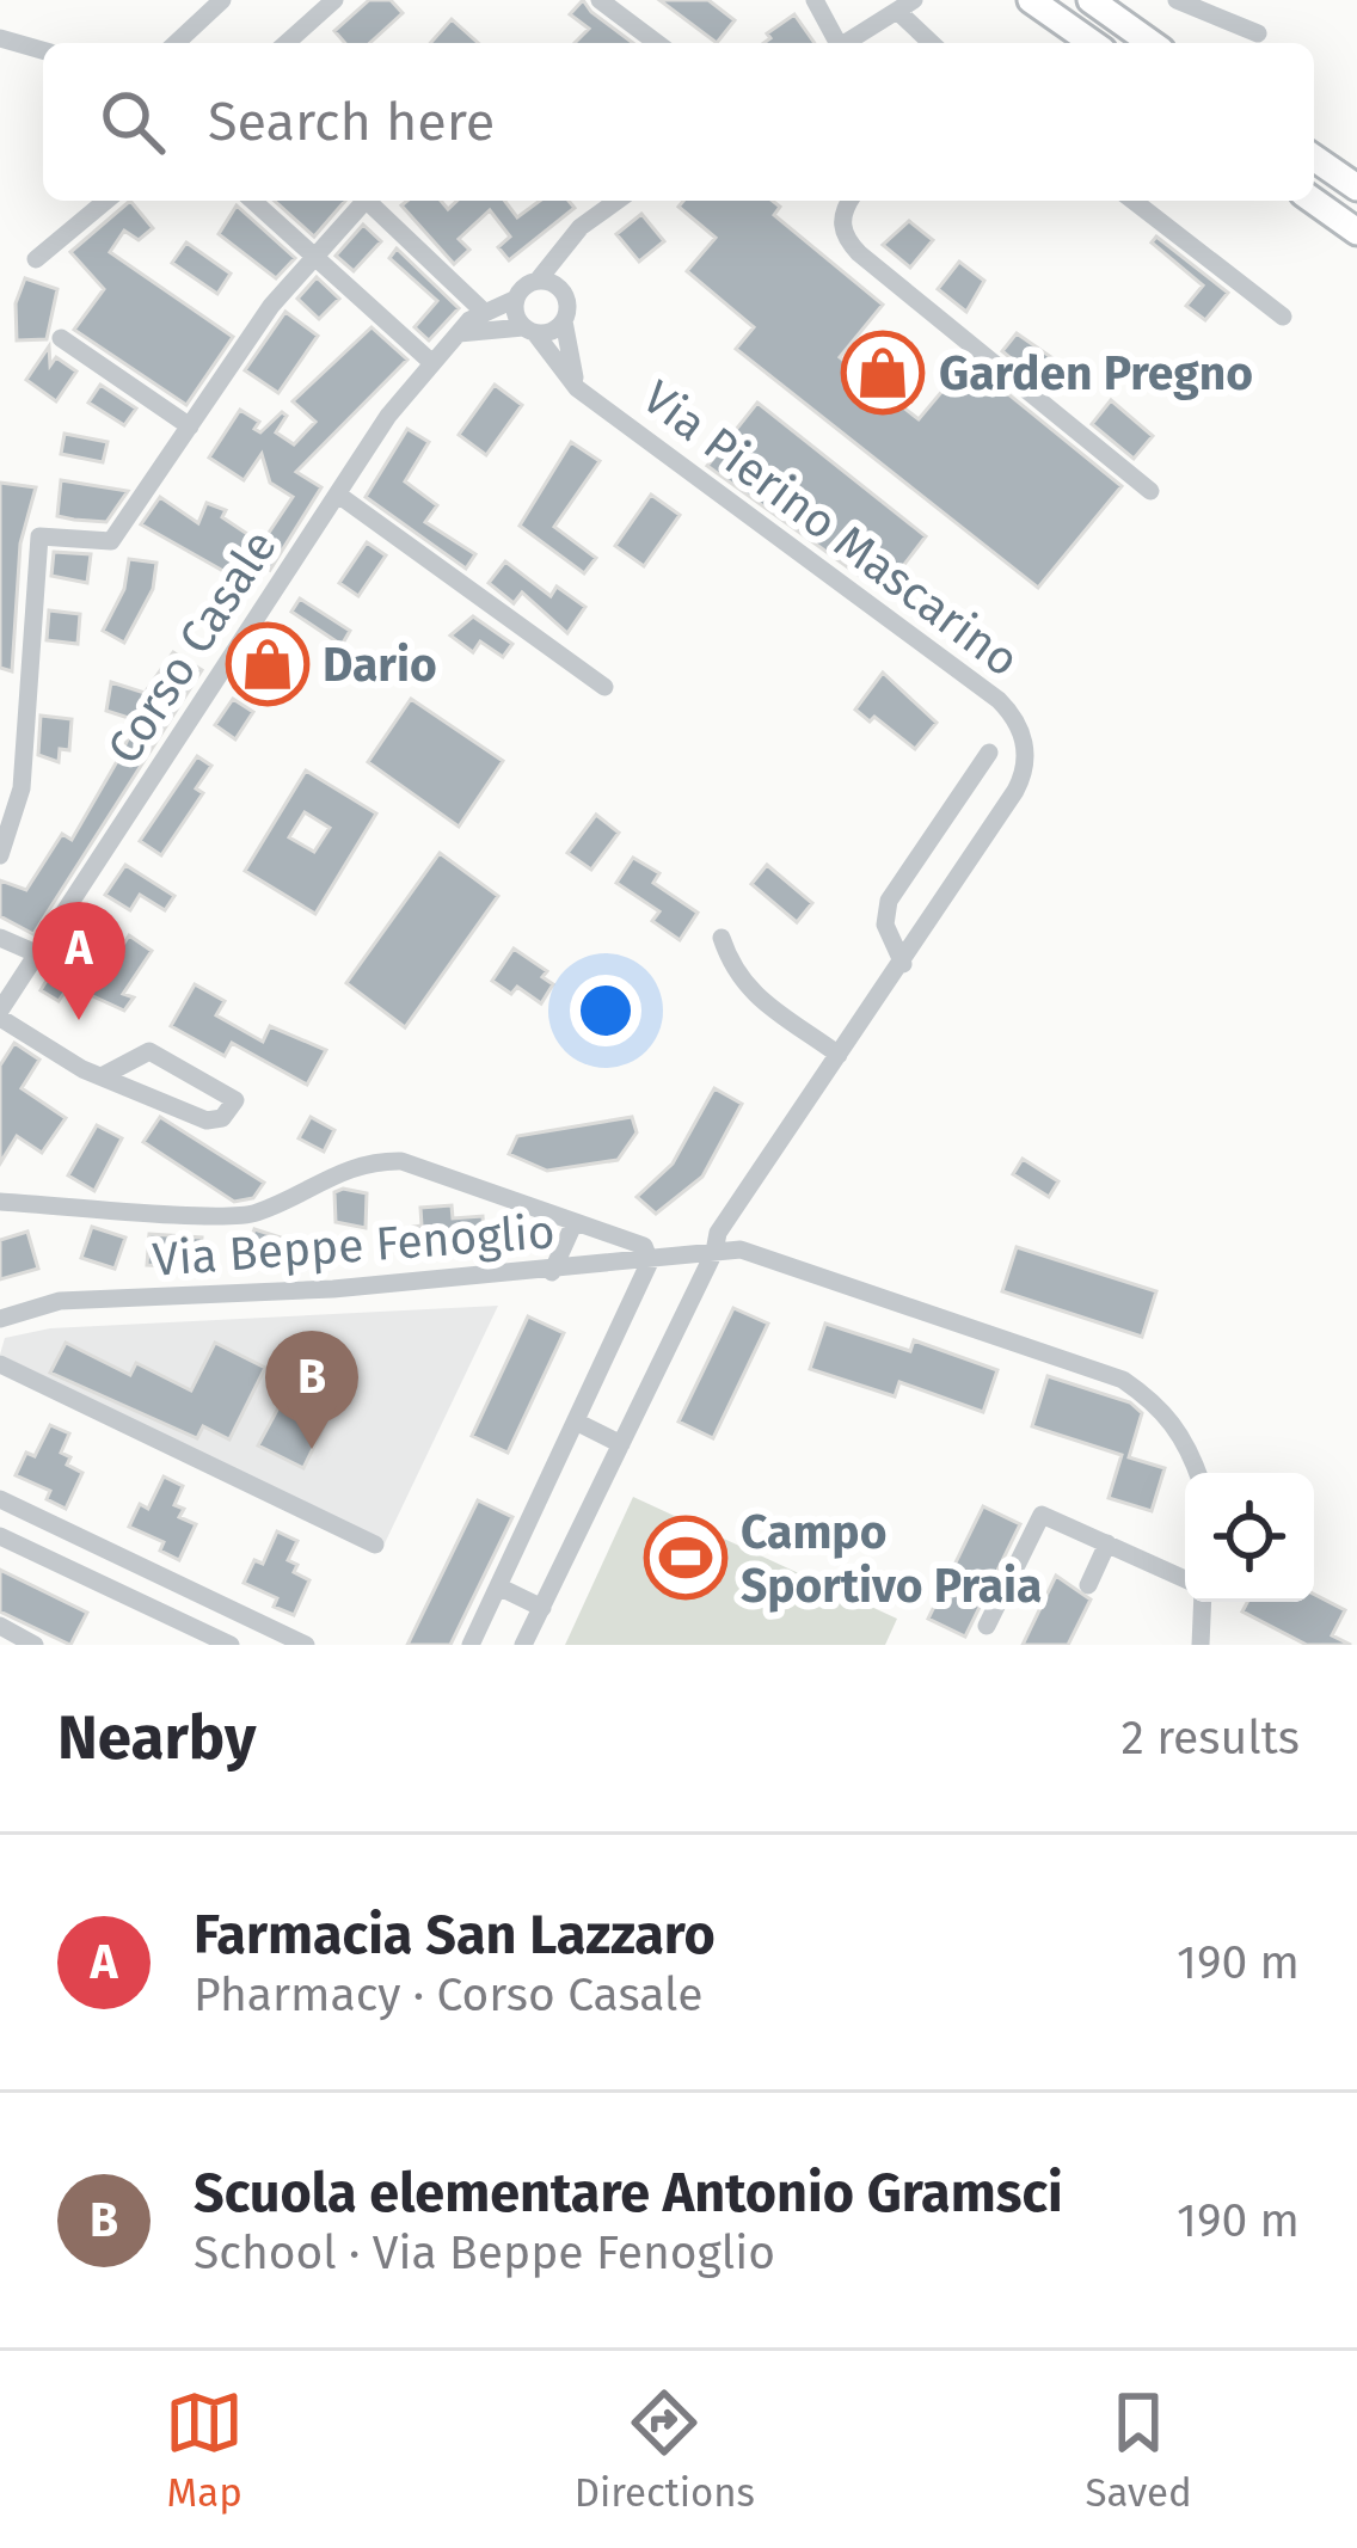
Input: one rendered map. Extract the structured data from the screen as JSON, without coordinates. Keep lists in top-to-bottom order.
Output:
{
  "streets": {
    "street": ["Via Pierino Mascarino", "Corso Casale", "Via Beppe Fenoglio"]
  },
  "crossings": [
    ["Via Pierino Mascarino", "Via Beppe Fenoglio"]
  ],
  "places": {
    "shop": ["Garden Pregno", "Dario"],
    "sports": ["Campo Sportivo Praia"]
  },
  "page": {
    "search": "Search here",
    "pins": ["A", "B"],
    "heading": ["Nearby", "2 results"],
    "list": [
      {
        "mark": "A",
        "name": "Farmacia San Lazzaro",
        "note": "Pharmacy · Corso Casale",
        "value": "190 m"
      },
      {
        "mark": "B",
        "name": "Scuola elementare Antonio Gramsci",
        "note": "School · Via Beppe Fenoglio",
        "value": "190 m"
      }
    ],
    "nav": ["Map", "Directions", "Saved"]
  }
}
